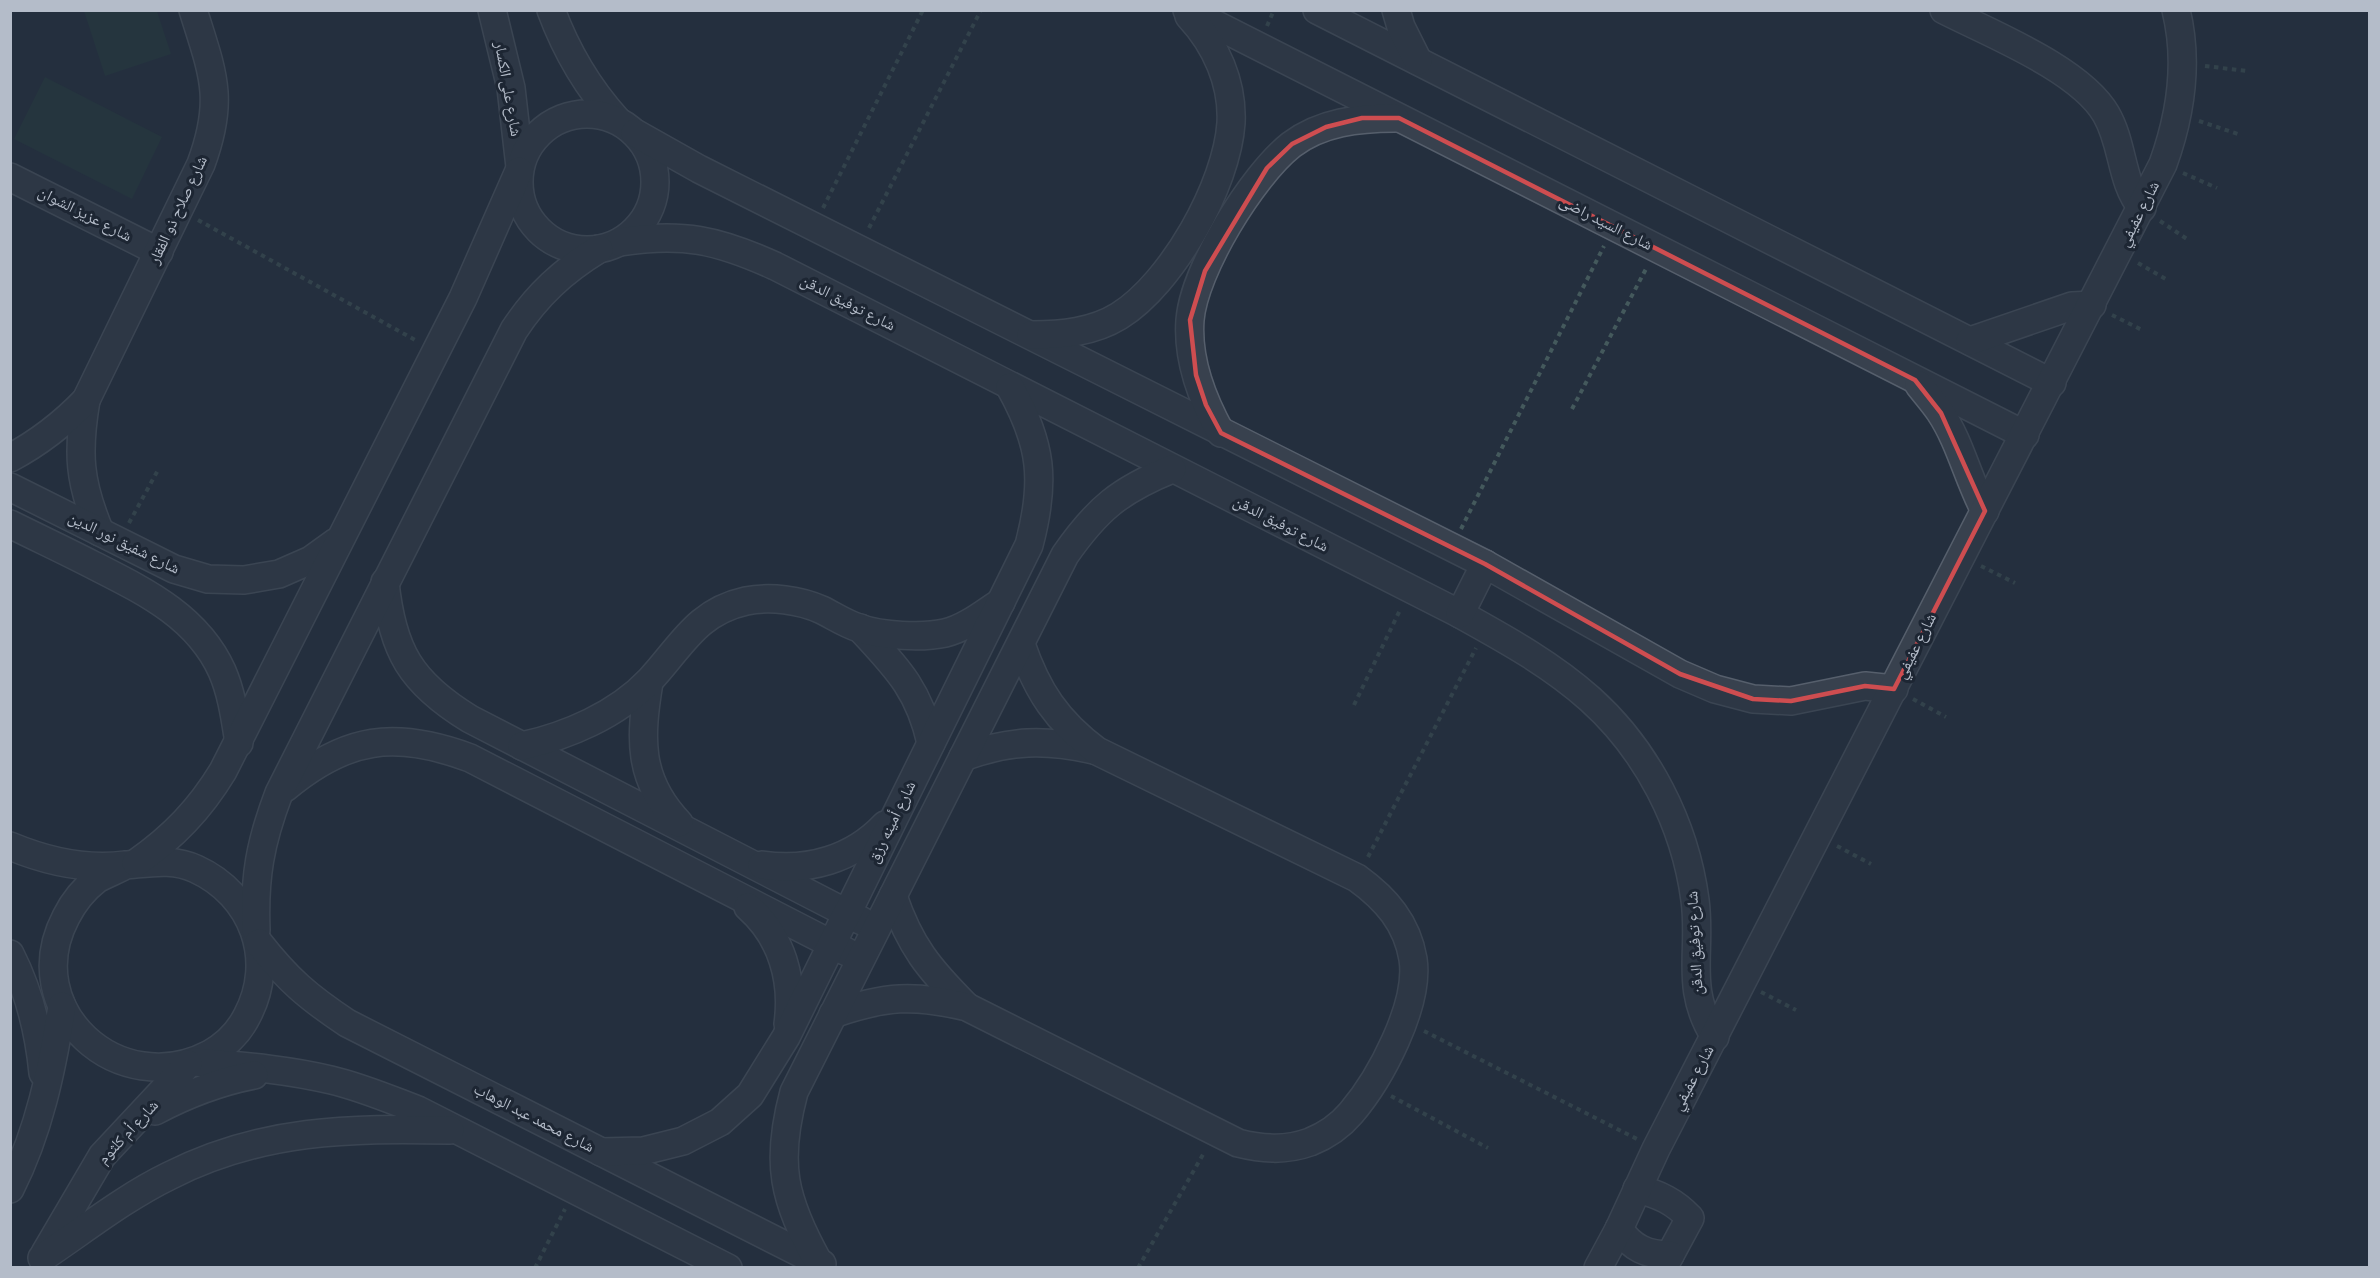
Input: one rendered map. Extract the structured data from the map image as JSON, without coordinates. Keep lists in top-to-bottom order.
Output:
{
  "streets": {
    "street": [
      "شارع على الكسار",
      "شارع صلاح ذو الفقار",
      "شارع عزيز الشوان",
      "شارع عفيفي",
      "شارع السيد راضى",
      "شارع توفيق الدقن",
      "شارع شفيق نور الدين",
      "شارع أمينه رزق",
      "شارع محمد عبد الوهاب",
      "شارع أم كلثوم"
    ]
  },
  "crossings": [
    ["شارع على الكسار", "شارع توفيق الدقن"],
    ["شارع صلاح ذو الفقار", "شارع عزيز الشوان"],
    ["شارع صلاح ذو الفقار", "شارع شفيق نور الدين"],
    ["شارع عفيفي", "شارع السيد راضى"],
    ["شارع عفيفي", "شارع توفيق الدقن"],
    ["شارع توفيق الدقن", "شارع أمينه رزق"],
    ["شارع أمينه رزق", "شارع محمد عبد الوهاب"],
    ["شارع محمد عبد الوهاب", "شارع أم كلثوم"]
  ]
}
